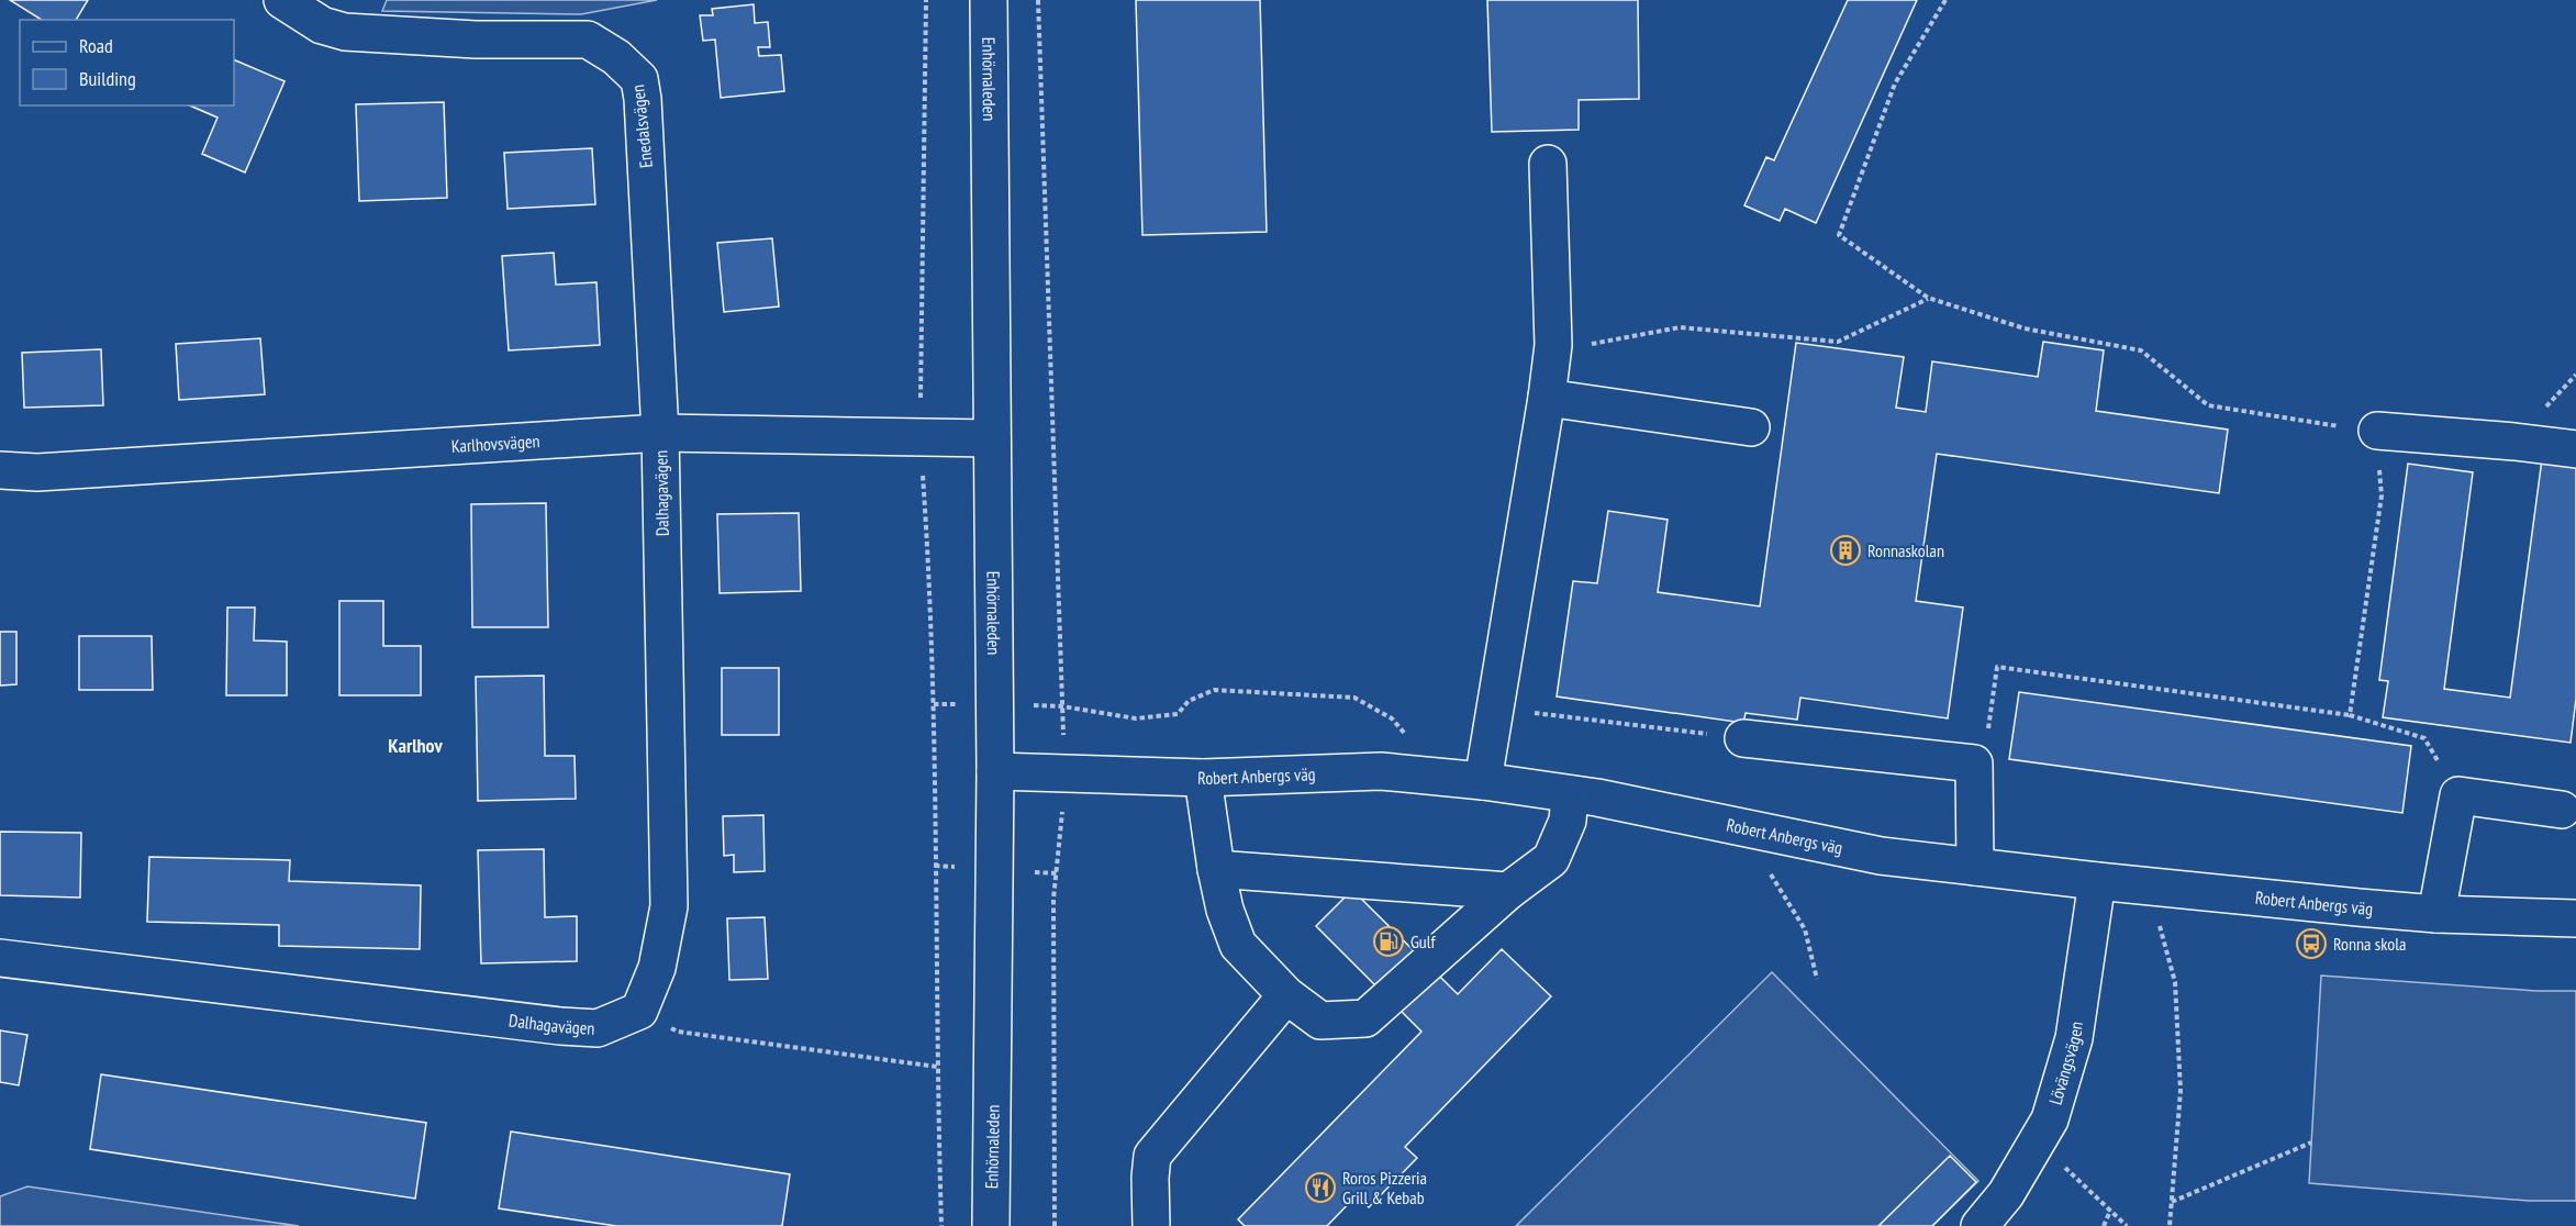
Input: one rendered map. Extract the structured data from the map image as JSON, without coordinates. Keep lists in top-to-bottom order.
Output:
{
  "streets": {
    "street": [
      "Enhörnaleden",
      "Enedalsvägen",
      "Karlhovsvägen",
      "Dalhagavägen",
      "Robert Anbergs väg",
      "Lövängsvägen"
    ]
  },
  "crossings": [
    ["Enhörnaleden", "Karlhovsvägen"],
    ["Enhörnaleden", "Robert Anbergs väg"],
    ["Enedalsvägen", "Karlhovsvägen"],
    ["Enedalsvägen", "Dalhagavägen"],
    ["Karlhovsvägen", "Dalhagavägen"],
    ["Robert Anbergs väg", "Lövängsvägen"]
  ],
  "districts": ["Karlhov"],
  "places": {
    "building": ["Ronnaskolan"],
    "fuel station": ["Gulf"],
    "bus stop": ["Ronna skola"],
    "restaurant": ["Roros Pizzeria Grill & Kebab"]
  },
  "legend": ["Road", "Building"]
}
